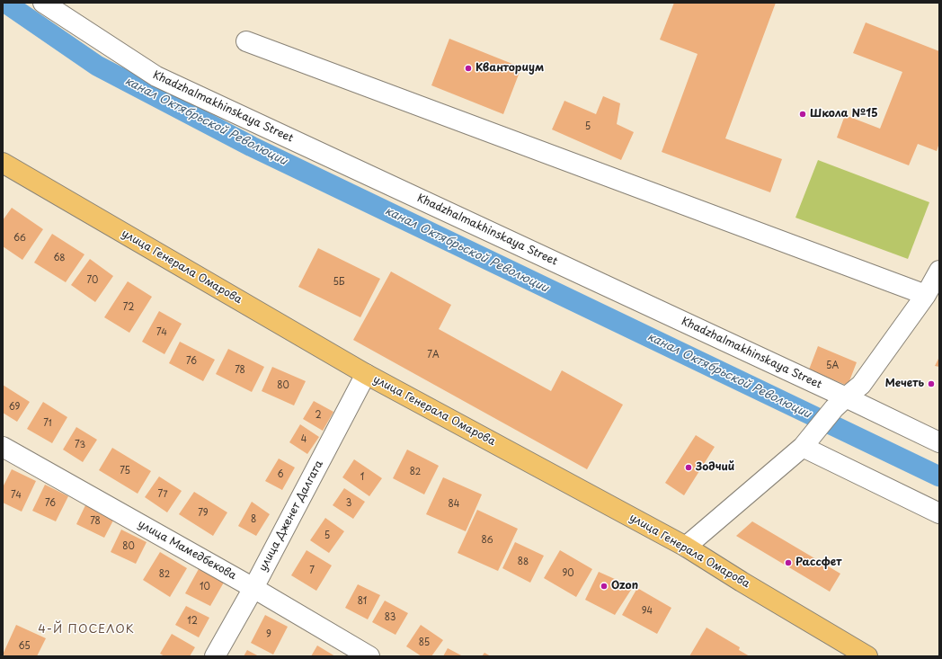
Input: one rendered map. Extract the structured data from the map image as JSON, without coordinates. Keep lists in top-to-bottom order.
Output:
{
  "streets": {
    "main road": ["улица Генерала Омарова"],
    "street": ["Khadzhalmakhinskaya Street", "улица Дженет Далгата", "улица Мамедбекова"]
  },
  "crossings": [
    ["улица Генерала Омарова", "улица Дженет Далгата"],
    ["улица Дженет Далгата", "улица Мамедбекова"]
  ],
  "districts": ["4-Й ПОСЕЛОК"],
  "water": ["канал Октябрьской Революции"],
  "places": [
    "Кванториум",
    "Школа №15",
    "Мечеть",
    "Зодчий",
    "Рассфет",
    "Ozon"
  ],
  "house_numbers": [
    "5",
    "66",
    "68",
    "70",
    "5Б",
    "72",
    "74",
    "7А",
    "76",
    "5А",
    "78",
    "80",
    "69",
    "2",
    "71",
    "4",
    "73",
    "75",
    "82",
    "6",
    "1",
    "77",
    "74",
    "76",
    "3",
    "84",
    "79",
    "8",
    "78",
    "5",
    "86",
    "80",
    "88",
    "7",
    "90",
    "82",
    "10",
    "81",
    "94",
    "83",
    "12",
    "9",
    "85",
    "65"
  ]
}
